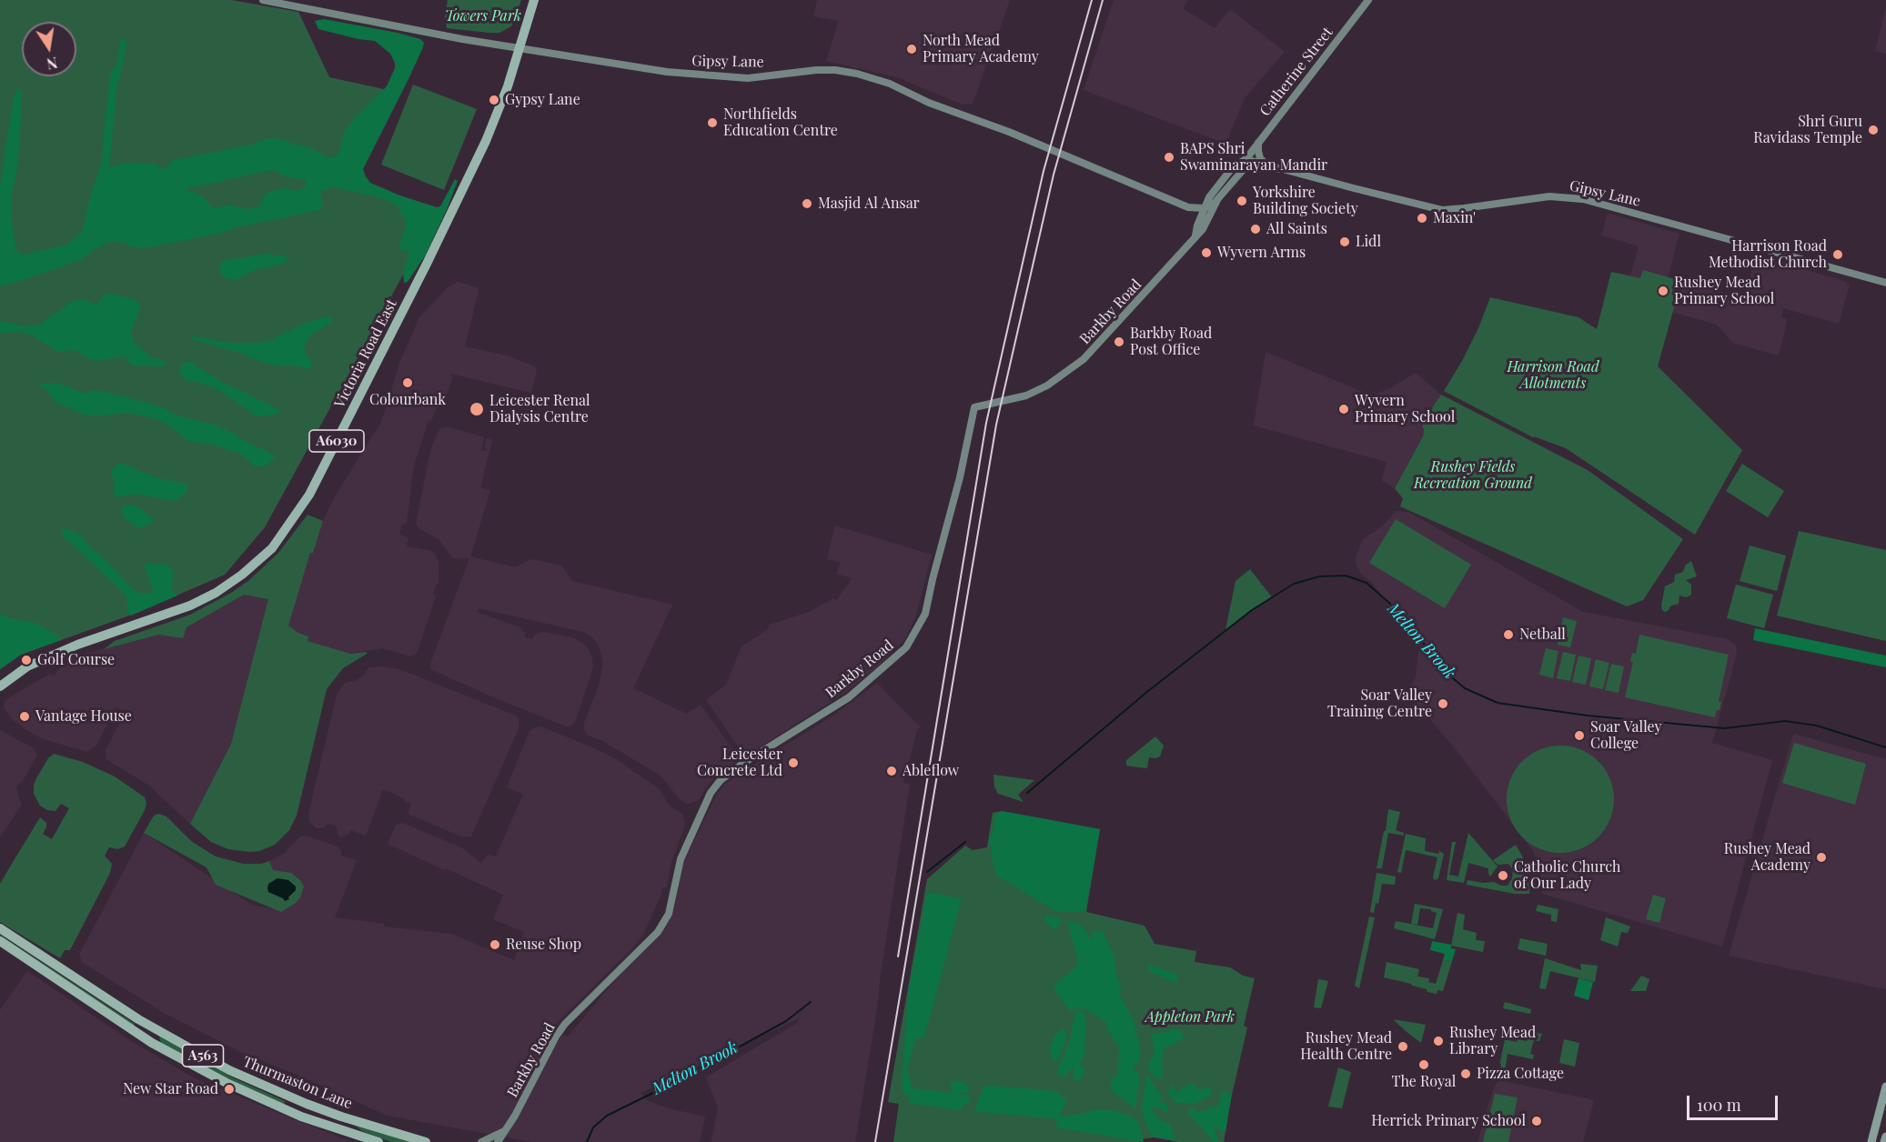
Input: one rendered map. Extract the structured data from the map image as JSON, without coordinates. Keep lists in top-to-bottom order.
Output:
{
  "streets": {
    "highway": [
      "Victoria Road East",
      "A6030",
      "A563",
      "Thurmaston Lane"
    ],
    "street": ["Gipsy Lane", "Catherine Street", "Barkby Road"]
  },
  "crossings": [
    ["Gipsy Lane", "Catherine Street"],
    ["Gipsy Lane", "Victoria Road East"]
  ],
  "water": ["Melton Brook"],
  "parks": [
    "Towers Park",
    "Harrison Road Allotments",
    "Rushey Fields Recreation Ground",
    "Appleton Park"
  ],
  "places": [
    "North Mead Primary Academy",
    "Gypsy Lane",
    "Northfields Education Centre",
    "Shri Guru Ravidass Temple",
    "BAPS Shri Swaminarayan Mandir",
    "Yorkshire Building Society",
    "Masjid Al Ansar",
    "Maxin'",
    "All Saints",
    "Lidl",
    "Wyvern Arms",
    "Harrison Road Methodist Church",
    "Rushey Mead Primary School",
    "Barkby Road Post Office",
    "Colourbank",
    "Leicester Renal Dialysis Centre",
    "Wyvern Primary School",
    "Netball",
    "Golf Course",
    "Soar Valley Training Centre",
    "Vantage House",
    "Soar Valley College",
    "Leicester Concrete Ltd",
    "Ableflow",
    "Rushey Mead Academy",
    "Catholic Church of Our Lady",
    "Reuse Shop",
    "Rushey Mead Library",
    "Rushey Mead Health Centre",
    "The Royal",
    "Pizza Cottage",
    "New Star Road",
    "Herrick Primary School"
  ],
  "scale_bar": "100 m",
  "north": "bottom"
}
